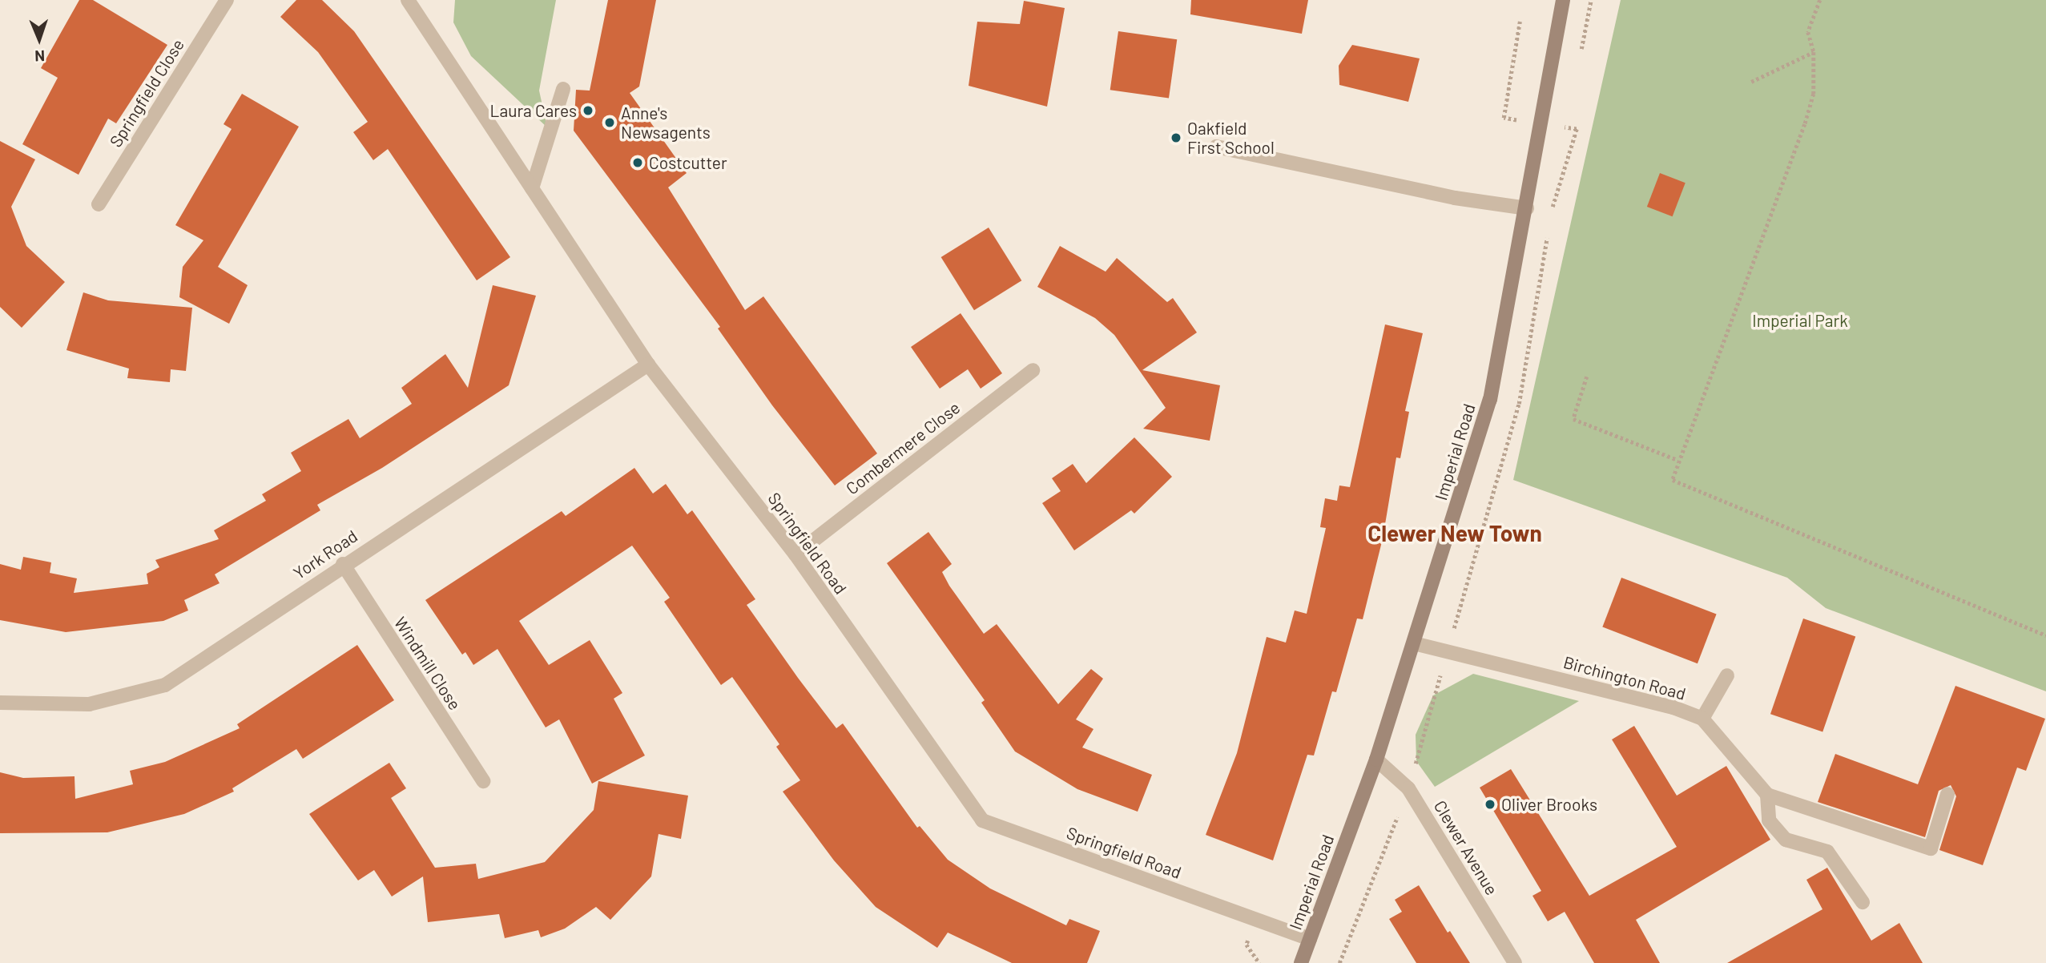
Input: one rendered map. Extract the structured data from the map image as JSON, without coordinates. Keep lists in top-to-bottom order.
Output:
{
  "streets": {
    "main road": ["Imperial Road"],
    "street": [
      "Springfield Close",
      "Combermere Close",
      "Springfield Road",
      "York Road",
      "Windmill Close",
      "Birchington Road",
      "Clewer Avenue"
    ]
  },
  "crossings": [
    ["Combermere Close", "Springfield Road"],
    ["Imperial Road", "Springfield Road"],
    ["Imperial Road", "Birchington Road"],
    ["Imperial Road", "Clewer Avenue"],
    ["Springfield Road", "York Road"],
    ["York Road", "Windmill Close"]
  ],
  "districts": ["Clewer New Town"],
  "parks": ["Imperial Park"],
  "places": [
    "Laura Cares",
    "Anne's Newsagents",
    "Oakfield First School",
    "Costcutter",
    "Oliver Brooks"
  ],
  "north": "bottom"
}
